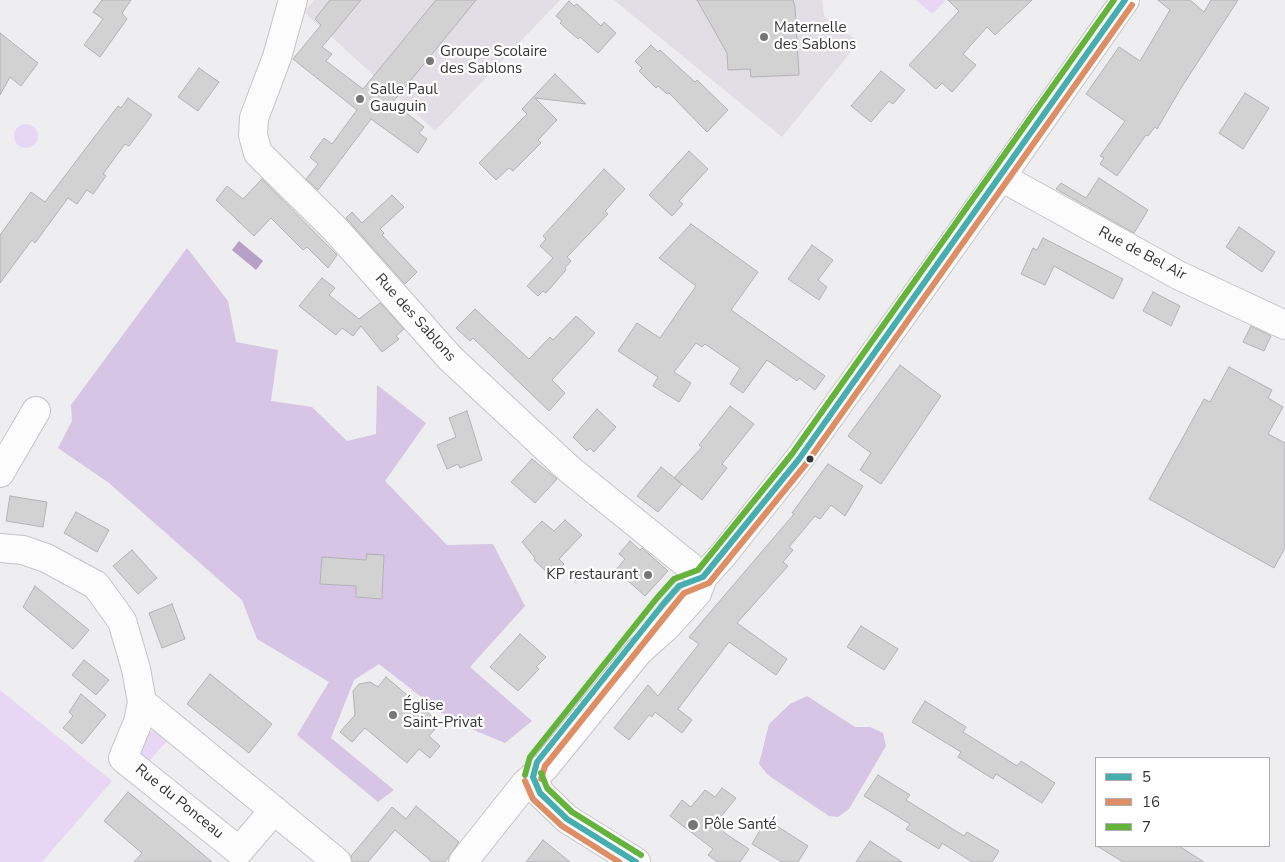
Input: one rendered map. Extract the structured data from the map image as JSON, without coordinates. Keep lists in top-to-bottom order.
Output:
{
  "streets": {
    "street": ["Rue de Bel Air", "Rue des Sablons", "Rue du Ponceau"]
  },
  "places": [
    "Maternelle des Sablons",
    "Groupe Scolaire des Sablons",
    "Salle Paul Gauguin",
    "KP restaurant",
    "Église Saint-Privat",
    "Pôle Santé"
  ],
  "lines": ["transit line 5", "transit line 7", "transit line 16"],
  "legend": ["5", "16", "7"]
}
